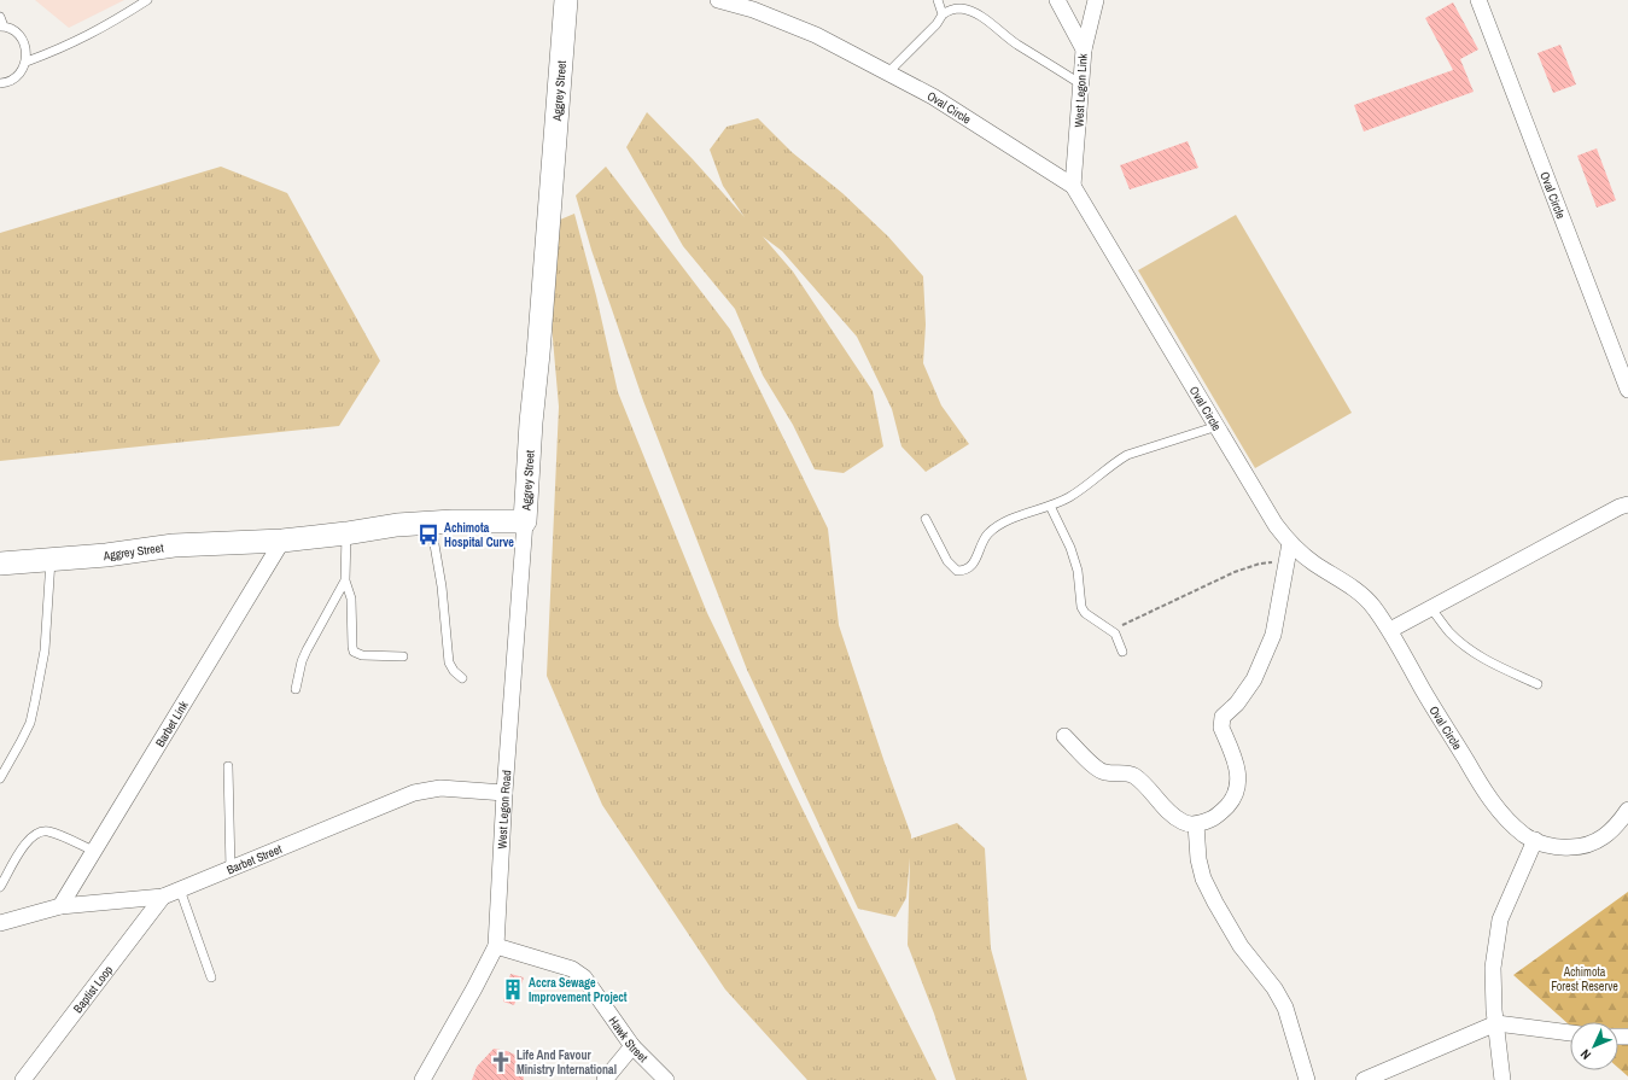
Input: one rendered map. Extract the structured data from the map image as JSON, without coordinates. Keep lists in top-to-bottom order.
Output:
{
  "streets": {
    "main road": ["Aggrey Street"],
    "street": [
      "West Legon Link",
      "Oval Circle",
      "Barbet Link",
      "West Legon Road",
      "Barbet Street",
      "Baptist Loop",
      "Hawk Street"
    ]
  },
  "crossings": [
    ["Aggrey Street", "Barbet Link"],
    ["Aggrey Street", "West Legon Road"],
    ["West Legon Link", "Oval Circle"],
    ["Barbet Link", "Barbet Street"],
    ["West Legon Road", "Barbet Street"],
    ["West Legon Road", "Hawk Street"],
    ["Barbet Street", "Baptist Loop"]
  ],
  "parks": ["Achimota Forest Reserve"],
  "places": {
    "bus stop": ["Achimota Hospital Curve"],
    "building": ["Accra Sewage Improvement Project"],
    "church": ["Life And Favour Ministry International"]
  },
  "north": "bottom left"
}
